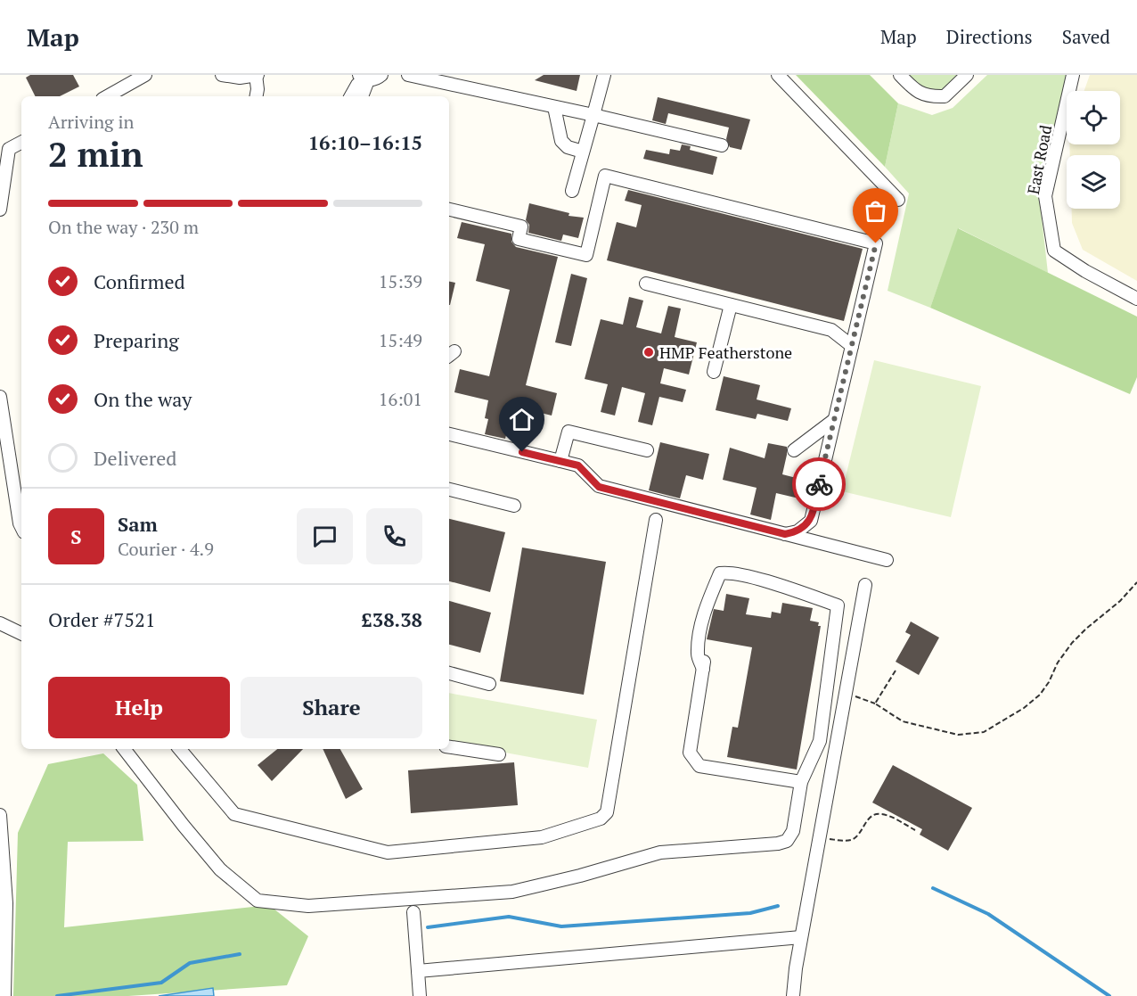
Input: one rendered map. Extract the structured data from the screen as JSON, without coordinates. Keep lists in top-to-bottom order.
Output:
{
  "streets": {
    "street": ["East Road"]
  },
  "places": ["HMP Featherstone"],
  "page": {
    "header": "Map",
    "nav": ["Map", "Directions", "Saved"],
    "heading": ["2 min", "Arriving in", "16:10–16:15"],
    "panel": [
      "Sam",
      "Courier · 4.9",
      "Order #7521",
      "£38.38"
    ],
    "bar": "On the way · 230 m",
    "list": [
      ["Confirmed", "15:39"],
      ["Preparing", "15:49"],
      ["On the way", "16:01"],
      "Delivered"
    ],
    "round": "S",
    "buttons": ["Help", "Share"]
  }
}
